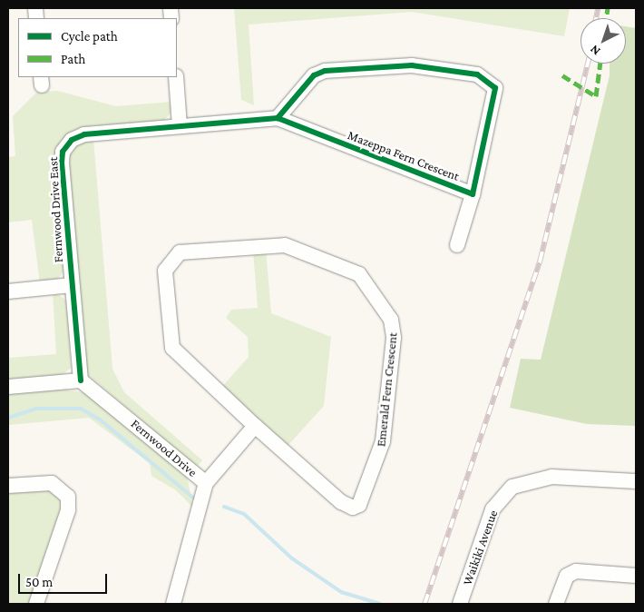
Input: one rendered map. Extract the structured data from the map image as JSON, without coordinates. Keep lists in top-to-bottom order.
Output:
{
  "streets": {
    "street": [
      "Mazeppa Fern Crescent",
      "Fernwood Drive East",
      "Emerald Fern Crescent",
      "Fernwood Drive",
      "Waikiki Avenue"
    ]
  },
  "crossings": [
    ["Mazeppa Fern Crescent", "Fernwood Drive East"],
    ["Fernwood Drive East", "Fernwood Drive"]
  ],
  "legend": ["Cycle path", "Path"],
  "scale_bar": "50 m",
  "north": "bottom left"
}
